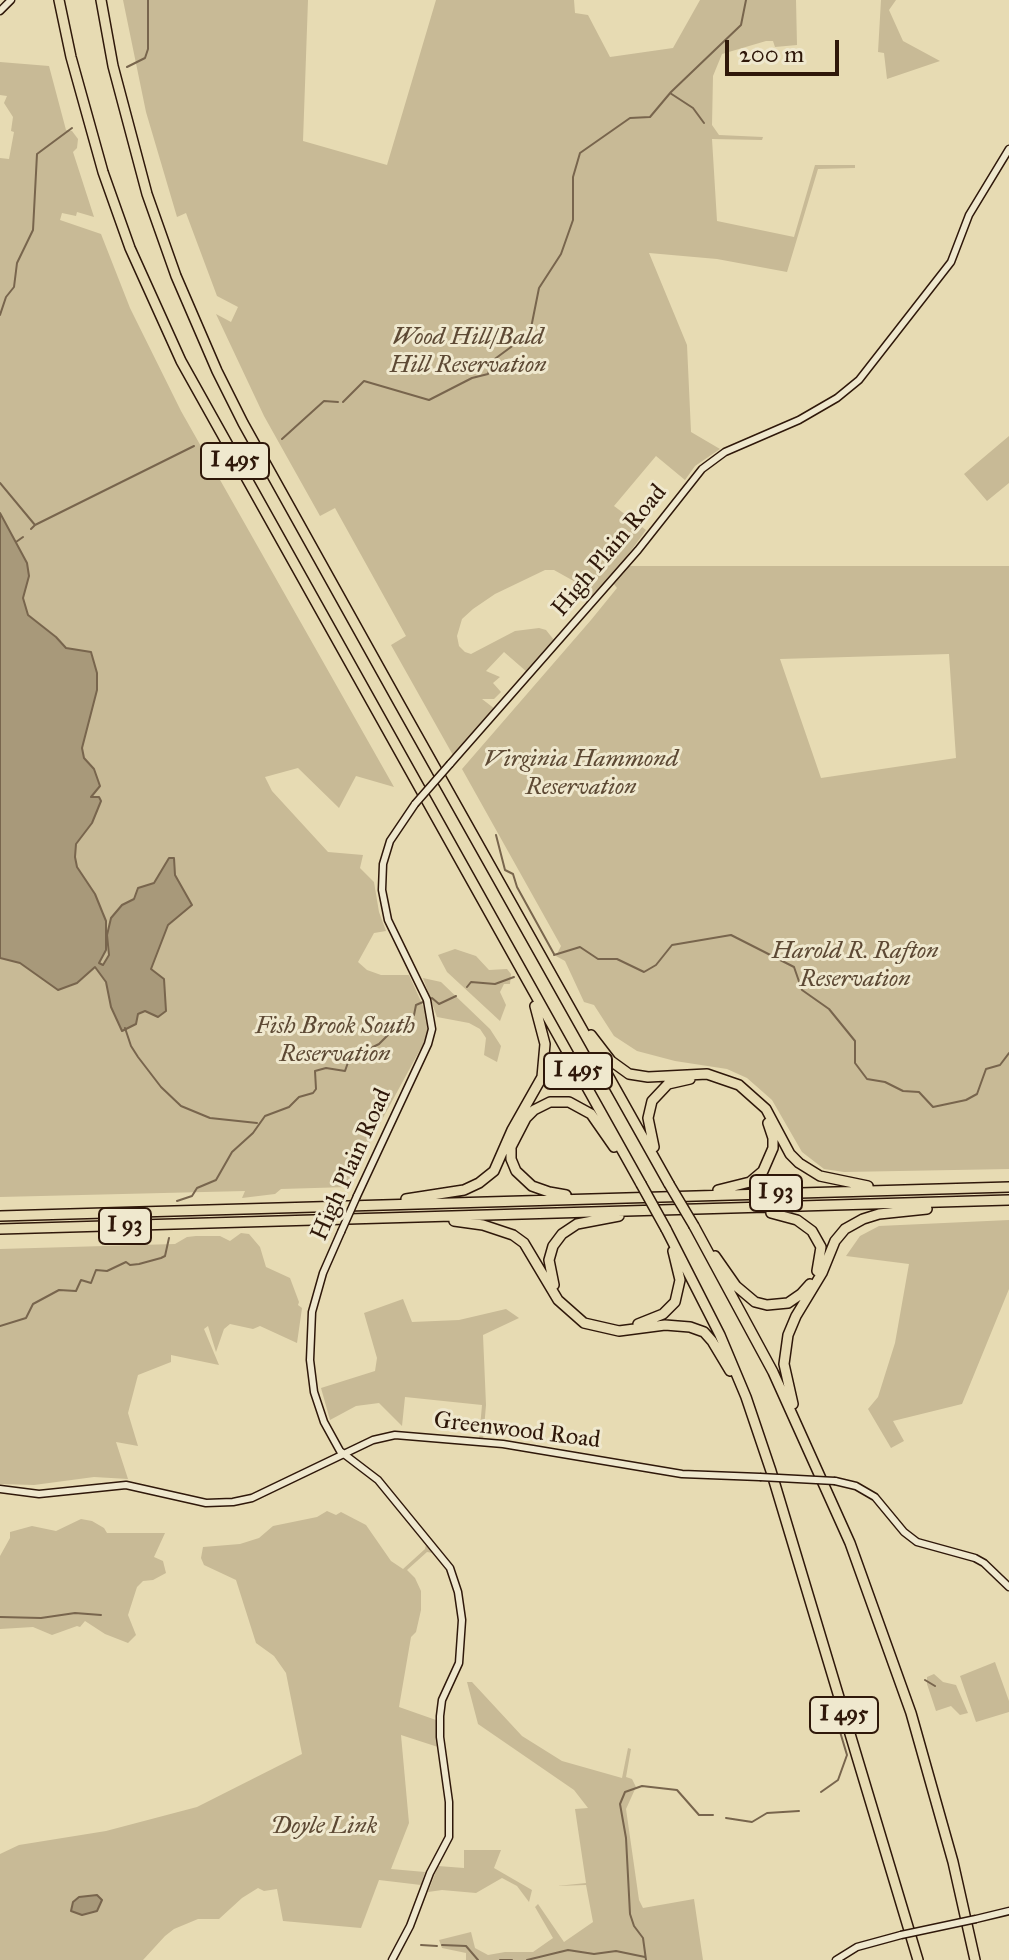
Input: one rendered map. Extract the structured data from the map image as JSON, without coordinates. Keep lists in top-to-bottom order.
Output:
{
  "streets": {
    "highway": ["I 495", "I 93"],
    "street": ["High Plain Road", "Greenwood Road"]
  },
  "crossings": [
    ["High Plain Road", "I 93"],
    ["High Plain Road", "Greenwood Road"]
  ],
  "parks": [
    "Wood Hill/Bald Hill Reservation",
    "Virginia Hammond Reservation",
    "Harold R. Rafton Reservation",
    "Fish Brook South Reservation",
    "Doyle Link"
  ],
  "scale_bar": "200 m"
}
